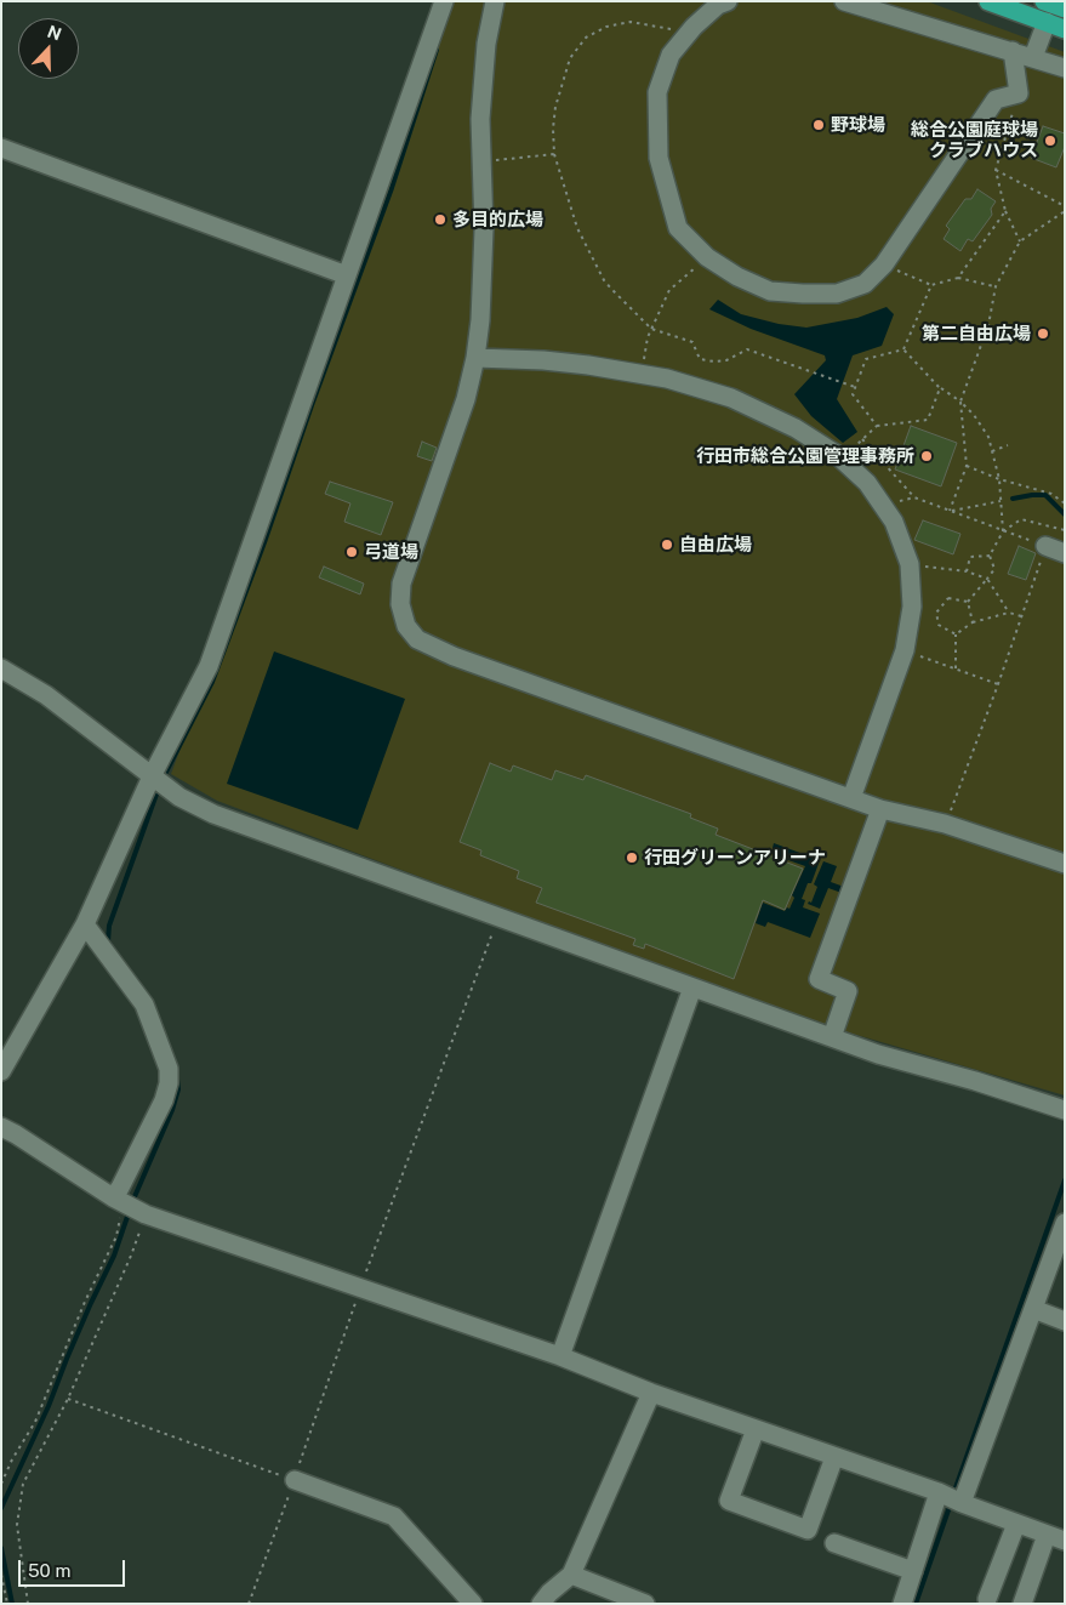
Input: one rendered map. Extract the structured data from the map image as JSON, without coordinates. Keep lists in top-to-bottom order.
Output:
{
  "places": [
    "野球場",
    "総合公園庭球場 クラブハウス",
    "多目的広場",
    "第二自由広場",
    "行田市総合公園管理事務所",
    "自由広場",
    "弓道場",
    "行田グリーンアリーナ"
  ],
  "scale_bar": "50 m",
  "north": "top"
}
